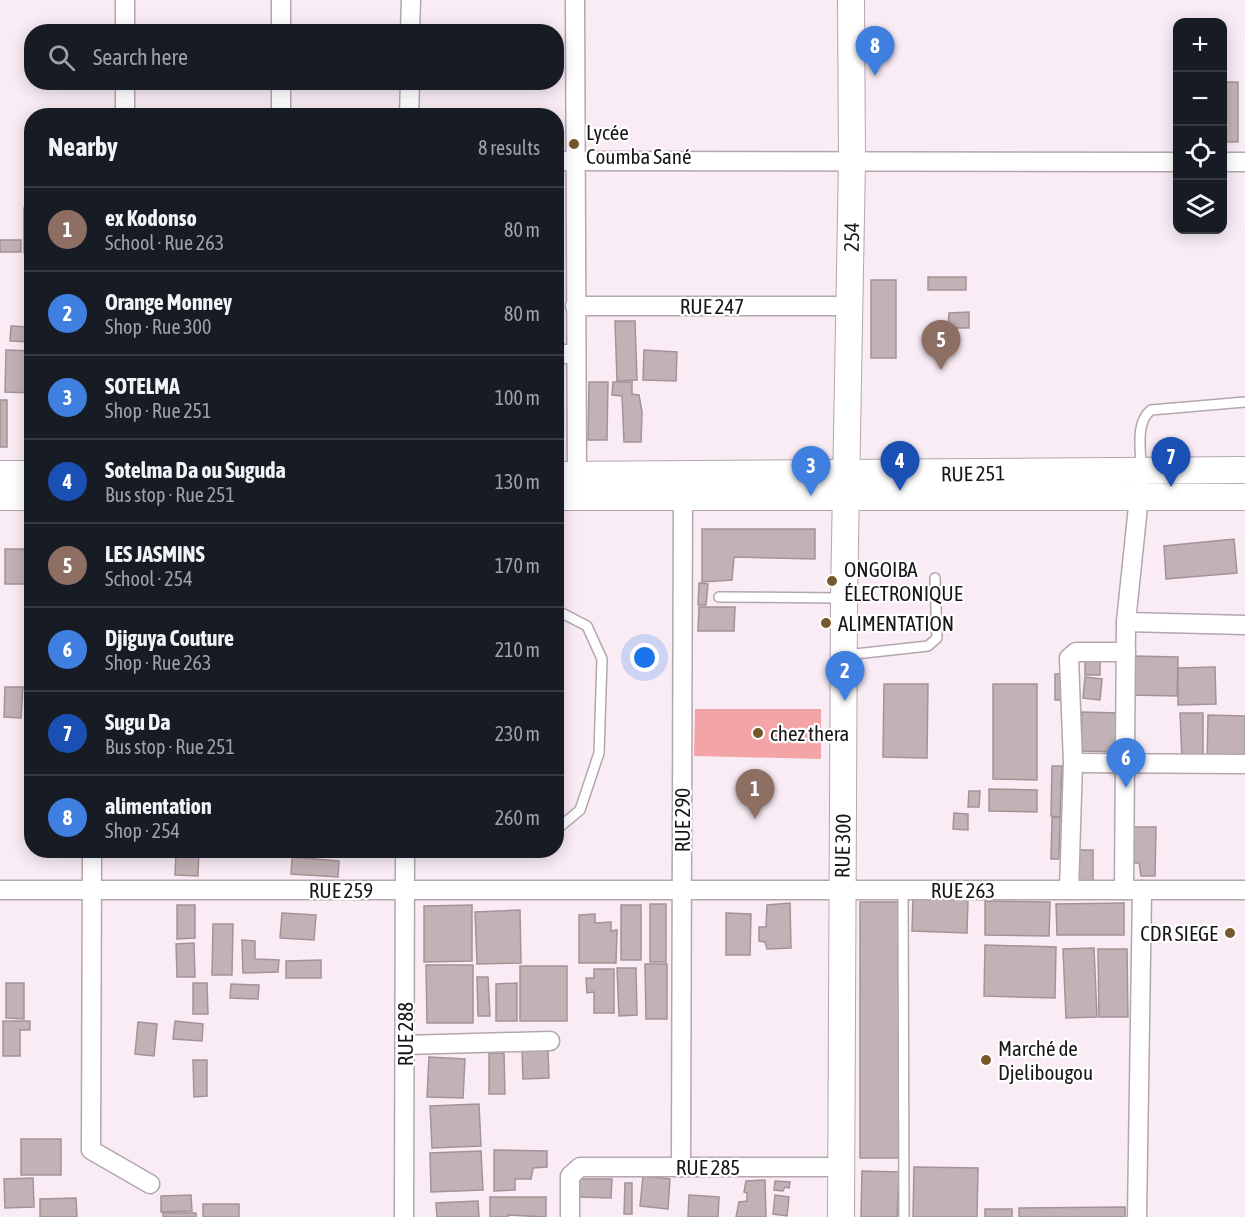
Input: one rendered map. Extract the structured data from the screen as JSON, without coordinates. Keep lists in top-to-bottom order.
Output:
{
  "streets": {
    "main road": ["254", "RUE 251", "RUE 300"],
    "street": [
      "RUE 247",
      "RUE 290",
      "RUE 259",
      "RUE 263",
      "RUE 288",
      "RUE 285"
    ]
  },
  "crossings": [
    ["254", "RUE 247"],
    ["254", "RUE 251"],
    ["254", "RUE 300"],
    ["RUE 251", "RUE 290"],
    ["RUE 251", "RUE 300"],
    ["RUE 290", "RUE 259"],
    ["RUE 290", "RUE 263"],
    ["RUE 290", "RUE 285"],
    ["RUE 300", "RUE 263"],
    ["RUE 300", "RUE 285"],
    ["RUE 259", "RUE 263"],
    ["RUE 259", "RUE 288"]
  ],
  "places": [
    "Lycée Coumba Sané",
    "ONGOIBA ÉLECTRONIQUE",
    "ALIMENTATION",
    "chez thera",
    "CDR SIEGE",
    "Marché de Djelibougou"
  ],
  "page": {
    "map_buttons": ["+", "−"],
    "search": "Search here",
    "pins": [
      "8",
      "5",
      "7",
      "4",
      "3",
      "2",
      "6",
      "1"
    ],
    "heading": ["Nearby", "8 results"],
    "list": [
      {
        "mark": "1",
        "name": "ex Kodonso",
        "note": "School · Rue 263",
        "value": "80 m"
      },
      {
        "mark": "2",
        "name": "Orange Monney",
        "note": "Shop · Rue 300",
        "value": "80 m"
      },
      {
        "mark": "3",
        "name": "SOTELMA",
        "note": "Shop · Rue 251",
        "value": "100 m"
      },
      {
        "mark": "4",
        "name": "Sotelma Da ou Suguda",
        "note": "Bus stop · Rue 251",
        "value": "130 m"
      },
      {
        "mark": "5",
        "name": "LES JASMINS",
        "note": "School · 254",
        "value": "170 m"
      },
      {
        "mark": "6",
        "name": "Djiguya Couture",
        "note": "Shop · Rue 263",
        "value": "210 m"
      },
      {
        "mark": "7",
        "name": "Sugu Da",
        "note": "Bus stop · Rue 251",
        "value": "230 m"
      },
      {
        "mark": "8",
        "name": "alimentation",
        "note": "Shop · 254",
        "value": "260 m"
      }
    ]
  }
}
